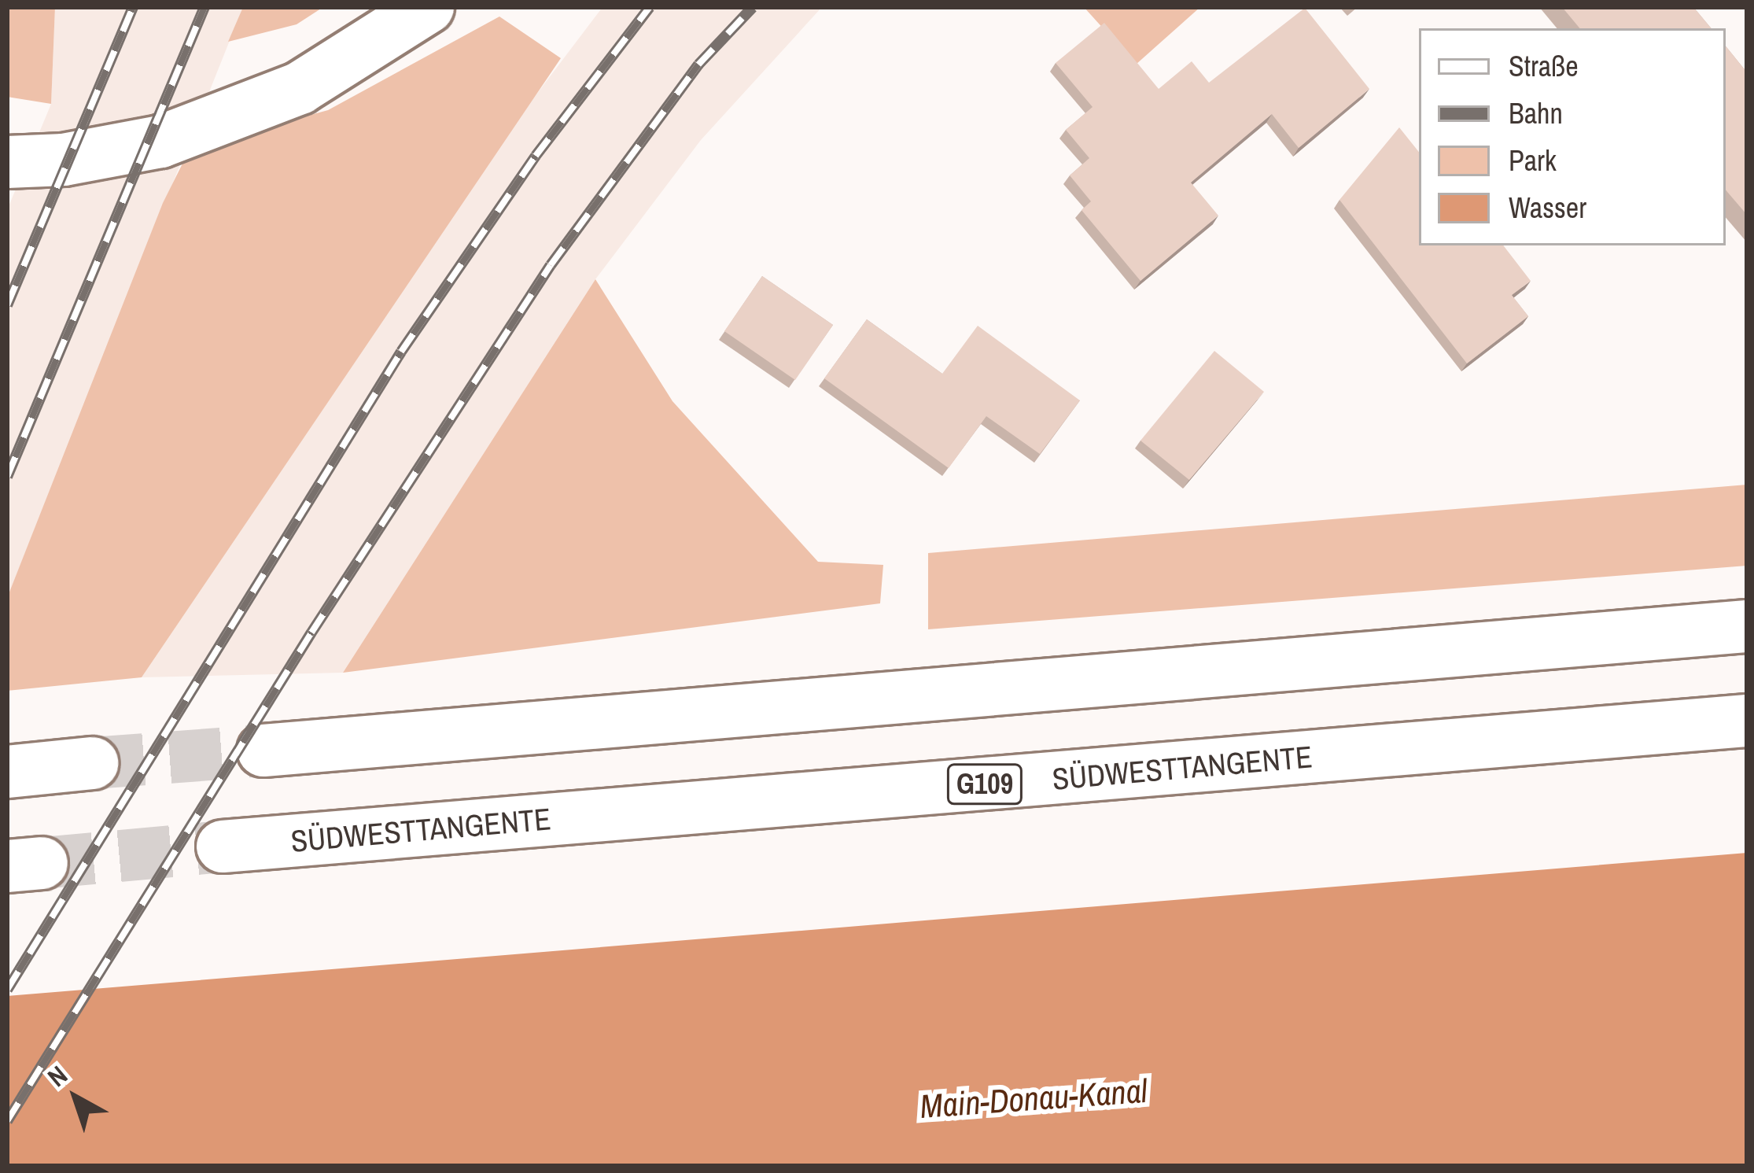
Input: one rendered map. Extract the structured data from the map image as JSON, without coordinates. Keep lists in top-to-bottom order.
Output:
{
  "streets": {
    "main road": ["SÜDWESTTANGENTE", "G109"]
  },
  "water": ["Main-Donau-Kanal"],
  "legend": [
    "Straße",
    "Bahn",
    "Park",
    "Wasser"
  ],
  "north": "top left"
}
